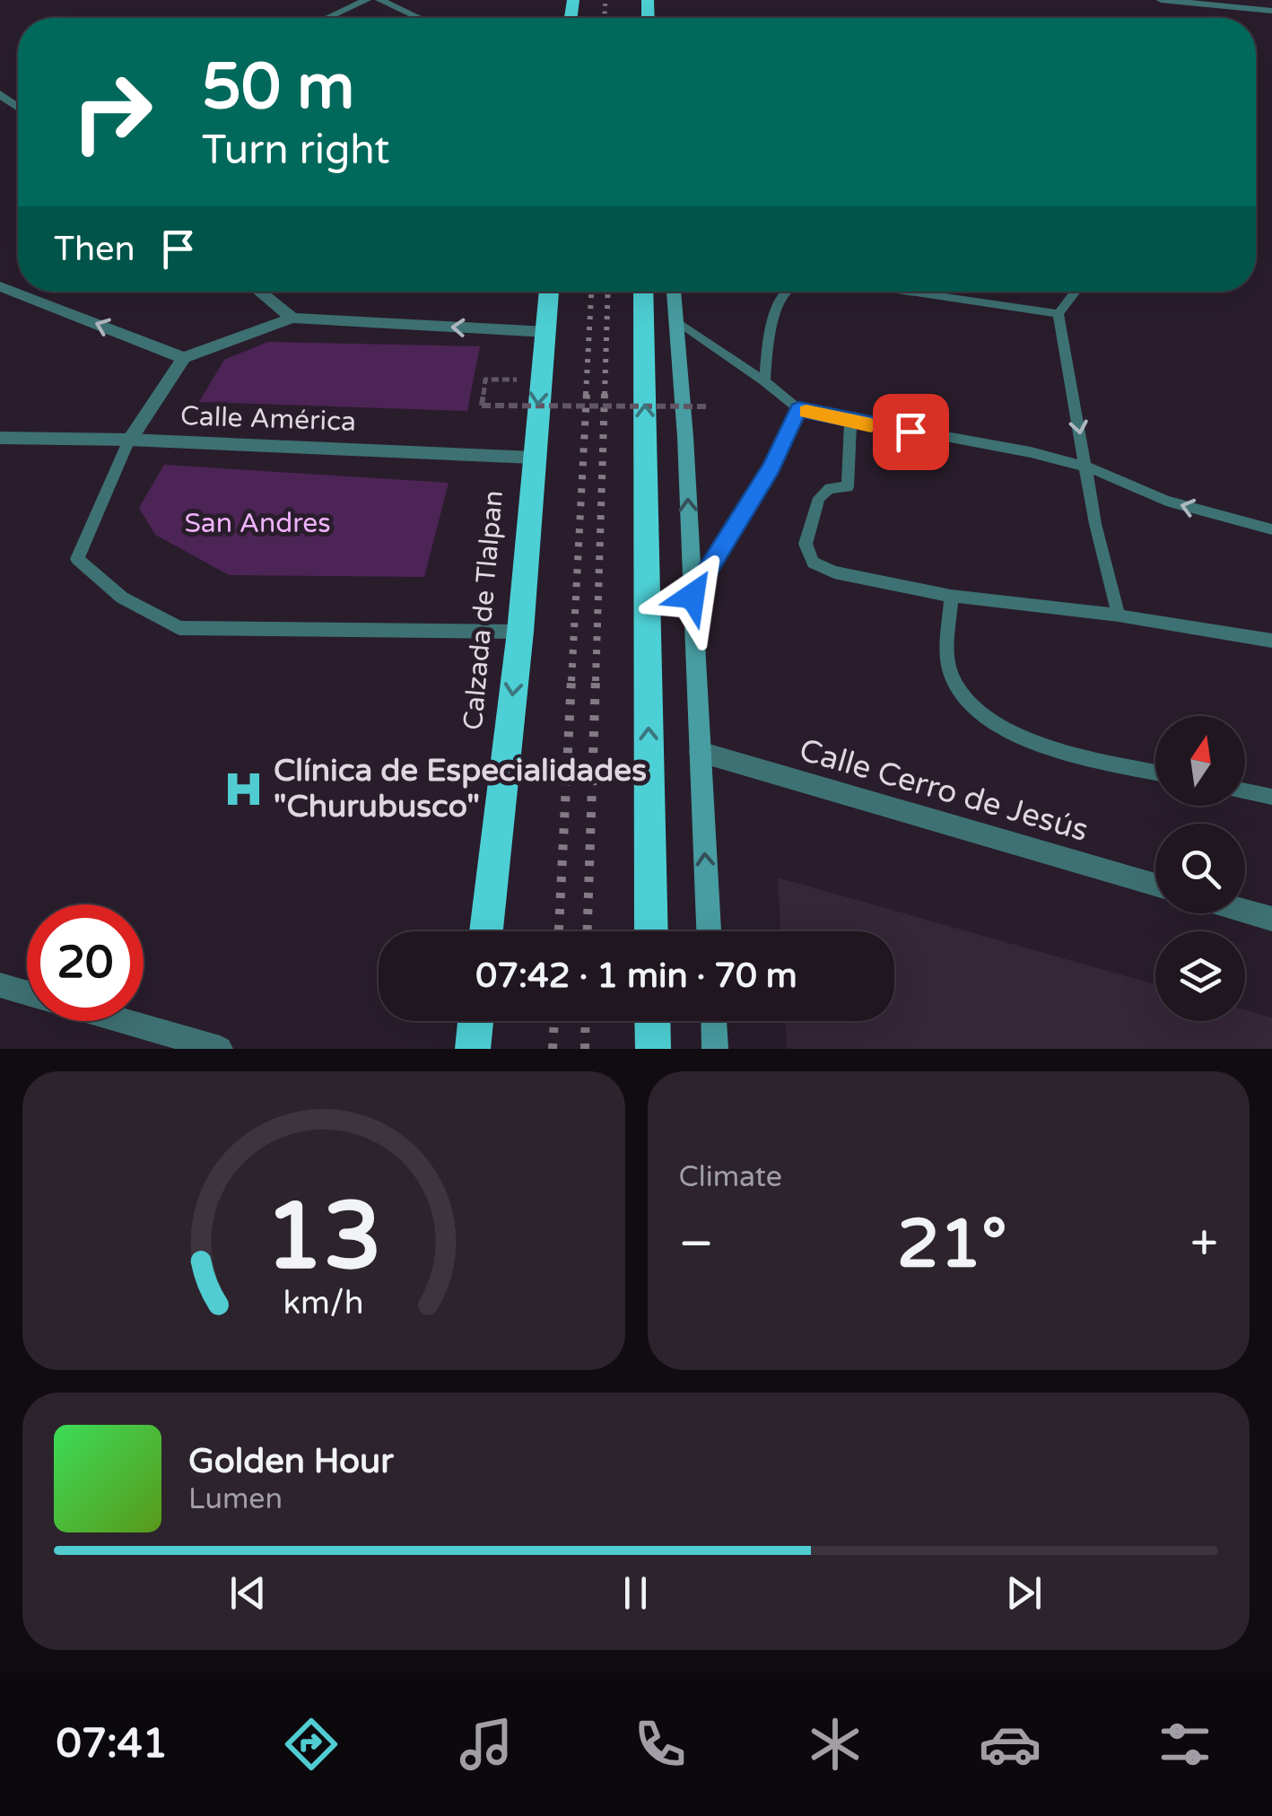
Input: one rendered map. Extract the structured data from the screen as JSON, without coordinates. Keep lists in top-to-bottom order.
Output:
{
  "streets": {
    "highway": ["Calzada de Tlalpan"],
    "street": ["Calle América", "Calle Cerro de Jesús"]
  },
  "crossings": [
    ["Calle América", "Calzada de Tlalpan"]
  ],
  "parks": ["San Andres"],
  "places": {
    "hospital": ["Clínica de Especialidades \"Churubusco\""]
  },
  "north": "top",
  "page": {
    "turn": ["50 m", "Turn right"],
    "then": "Then",
    "limit": "20",
    "trip": "07:42 · 1 min · 70 m",
    "tile": "Climate",
    "heat": ["−", "21°", "+"],
    "song": ["Golden Hour", "Lumen"],
    "tabs": "07:41",
    "gauge": ["13", "km/h"]
  }
}
